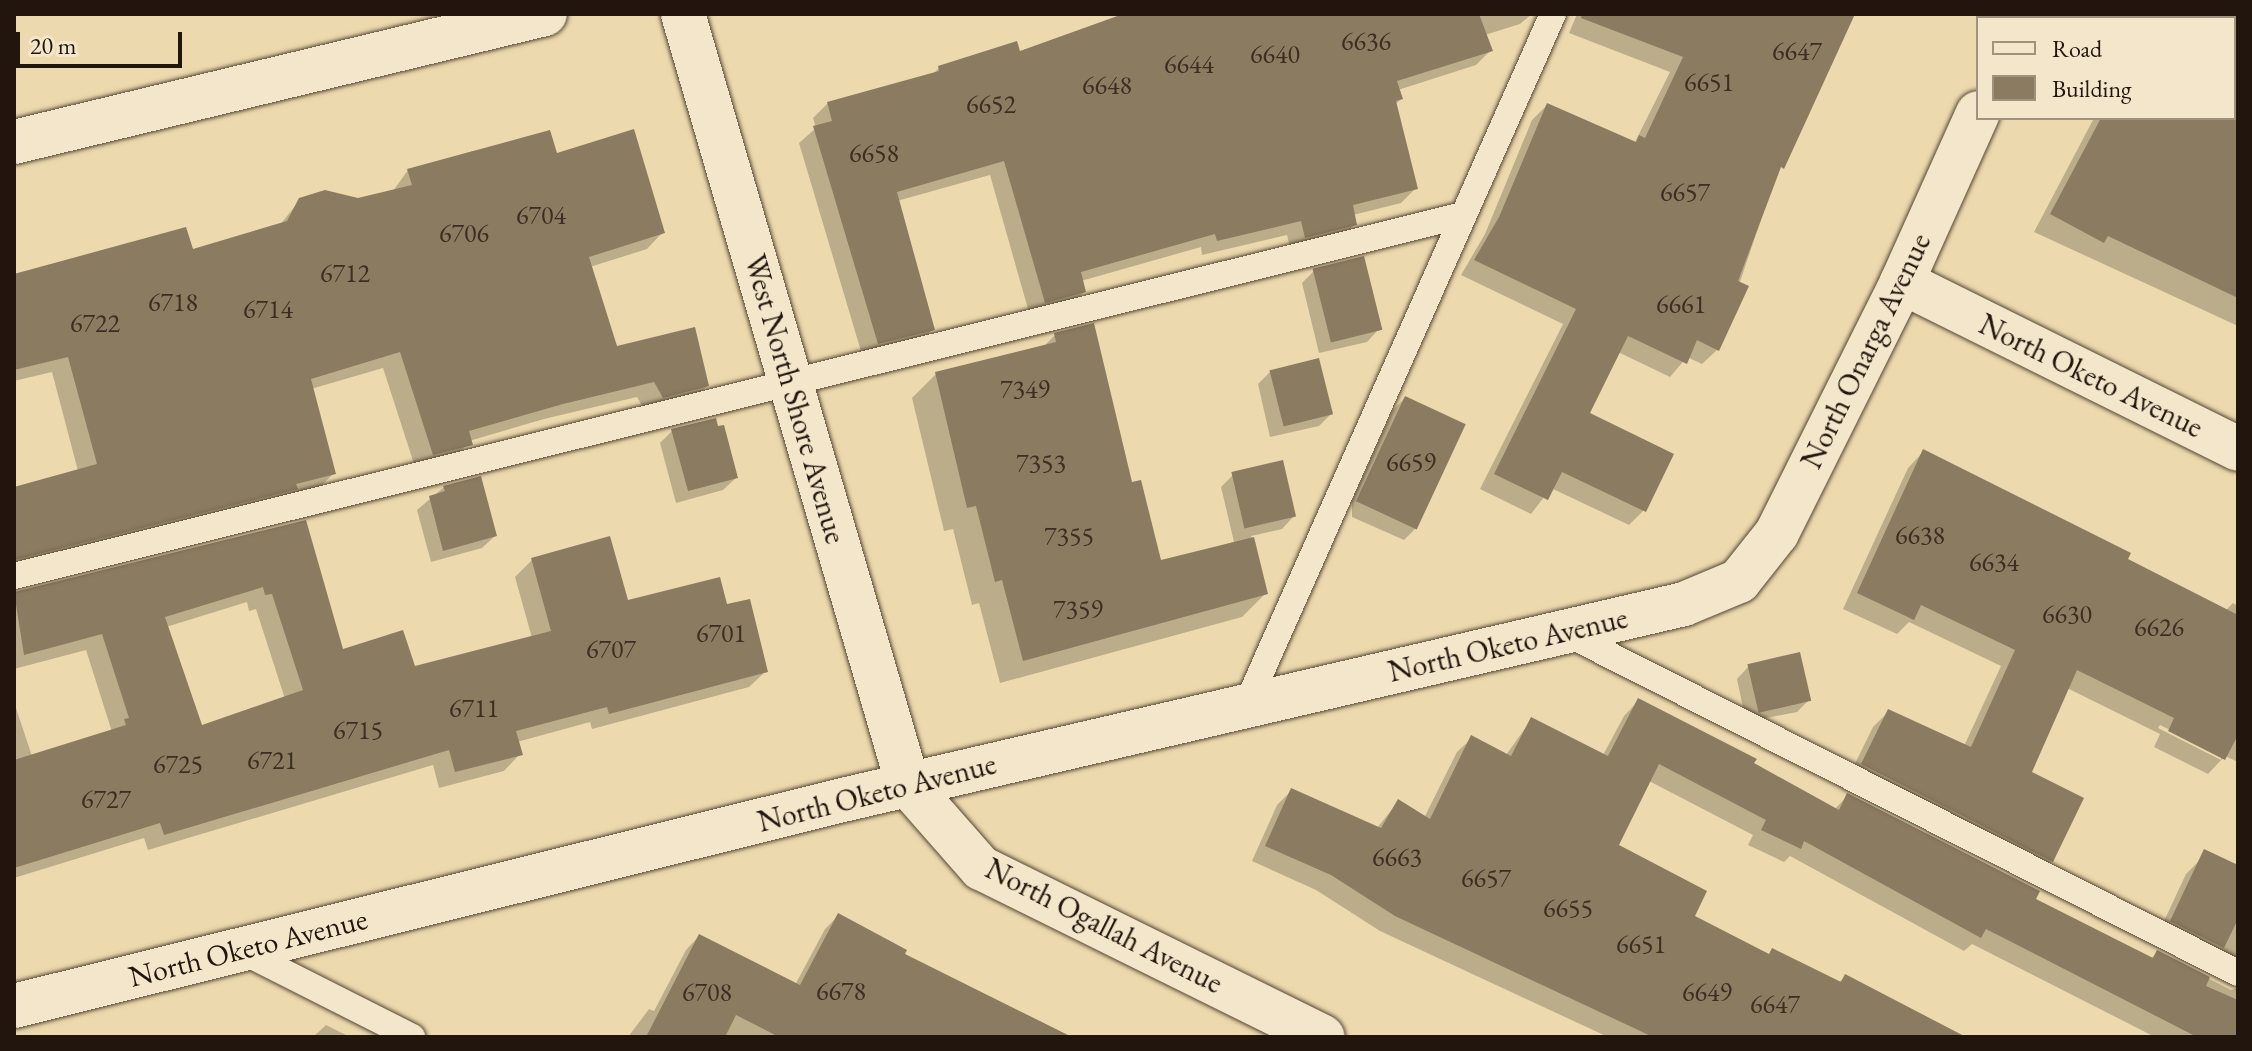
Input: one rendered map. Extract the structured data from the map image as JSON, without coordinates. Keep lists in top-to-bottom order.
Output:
{
  "streets": {
    "street": [
      "North Onarga Avenue",
      "North Oketo Avenue",
      "West North Shore Avenue",
      "North Ogallah Avenue"
    ]
  },
  "crossings": [
    ["North Onarga Avenue", "North Oketo Avenue"],
    ["North Oketo Avenue", "West North Shore Avenue"],
    ["North Oketo Avenue", "North Ogallah Avenue"],
    ["West North Shore Avenue", "North Ogallah Avenue"]
  ],
  "house_numbers": [
    "6636",
    "6647",
    "6640",
    "6644",
    "6651",
    "6648",
    "6652",
    "6658",
    "6657",
    "6704",
    "6706",
    "6712",
    "6718",
    "6661",
    "6714",
    "6722",
    "7349",
    "6659",
    "7353",
    "6638",
    "7355",
    "6634",
    "7359",
    "6630",
    "6626",
    "6701",
    "6707",
    "6711",
    "6715",
    "6721",
    "6725",
    "6727",
    "6663",
    "6657",
    "6655",
    "6651",
    "6678",
    "6708",
    "6649",
    "6647"
  ],
  "legend": ["Road", "Building"],
  "scale_bar": "20 m"
}
